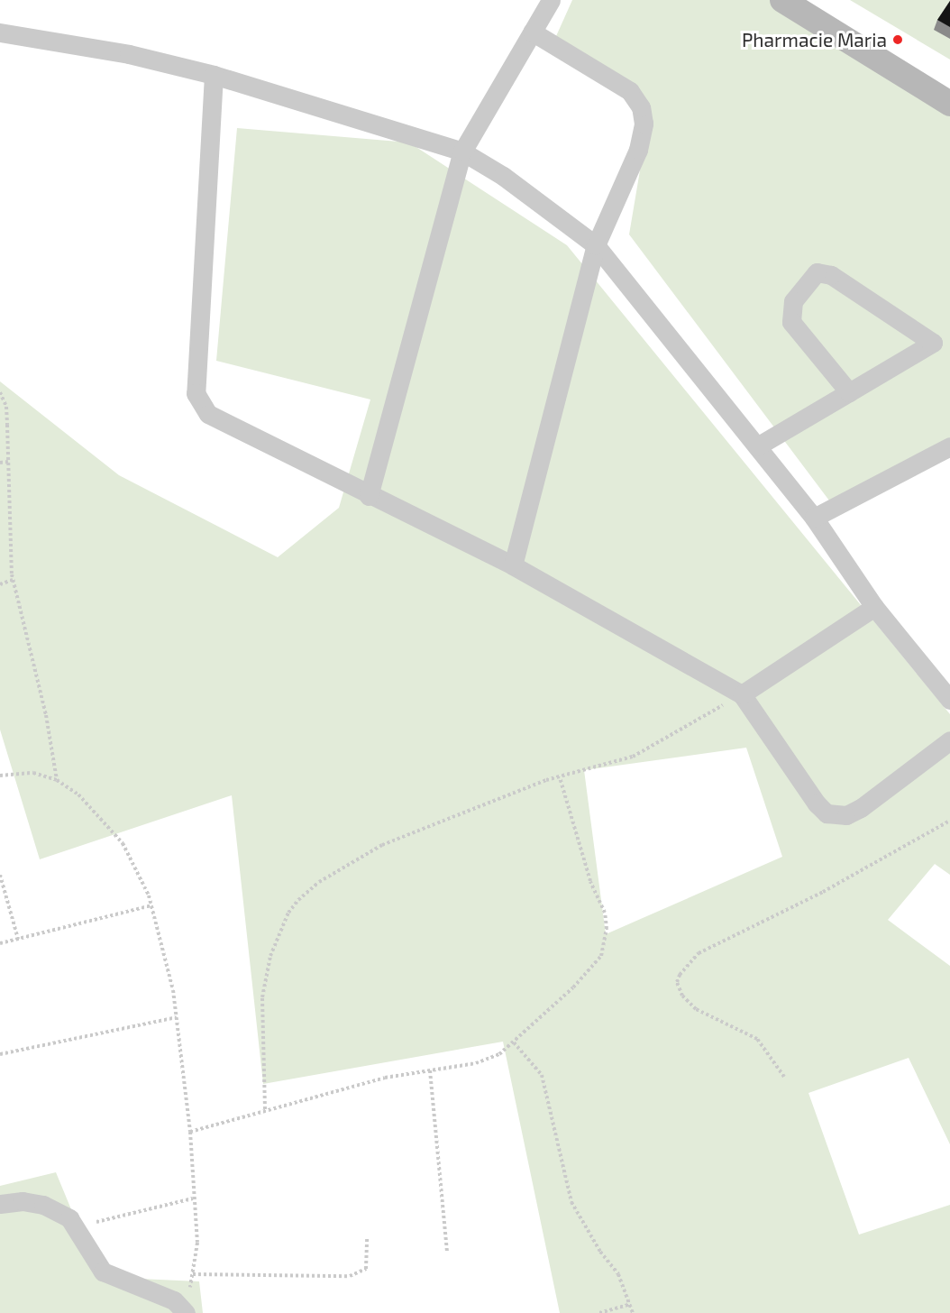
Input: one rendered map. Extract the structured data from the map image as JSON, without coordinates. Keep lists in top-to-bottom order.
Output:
{
  "places": ["Pharmacie Maria"]
}
